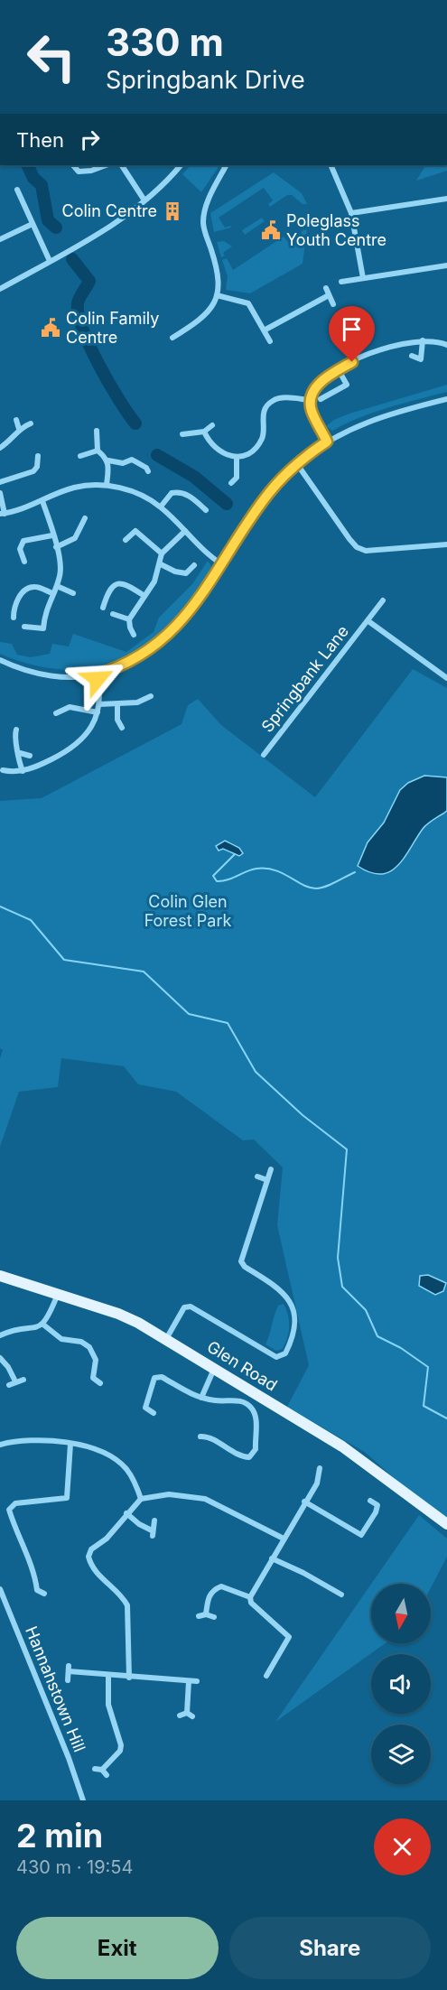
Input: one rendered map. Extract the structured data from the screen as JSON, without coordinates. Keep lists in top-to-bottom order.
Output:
{
  "streets": {
    "main road": ["Glen Road"],
    "street": ["Springbank Lane", "Hannahstown Hill"]
  },
  "parks": ["Colin Glen Forest Park"],
  "places": {
    "building": ["Colin Centre"],
    "public building": ["Poleglass Youth Centre", "Colin Family Centre"]
  },
  "north": "bottom",
  "page": {
    "turn": ["330 m", "Springbank Drive"],
    "then": "Then",
    "heading": ["2 min", "430 m · 19:54"],
    "buttons": ["Exit", "Share"]
  }
}
